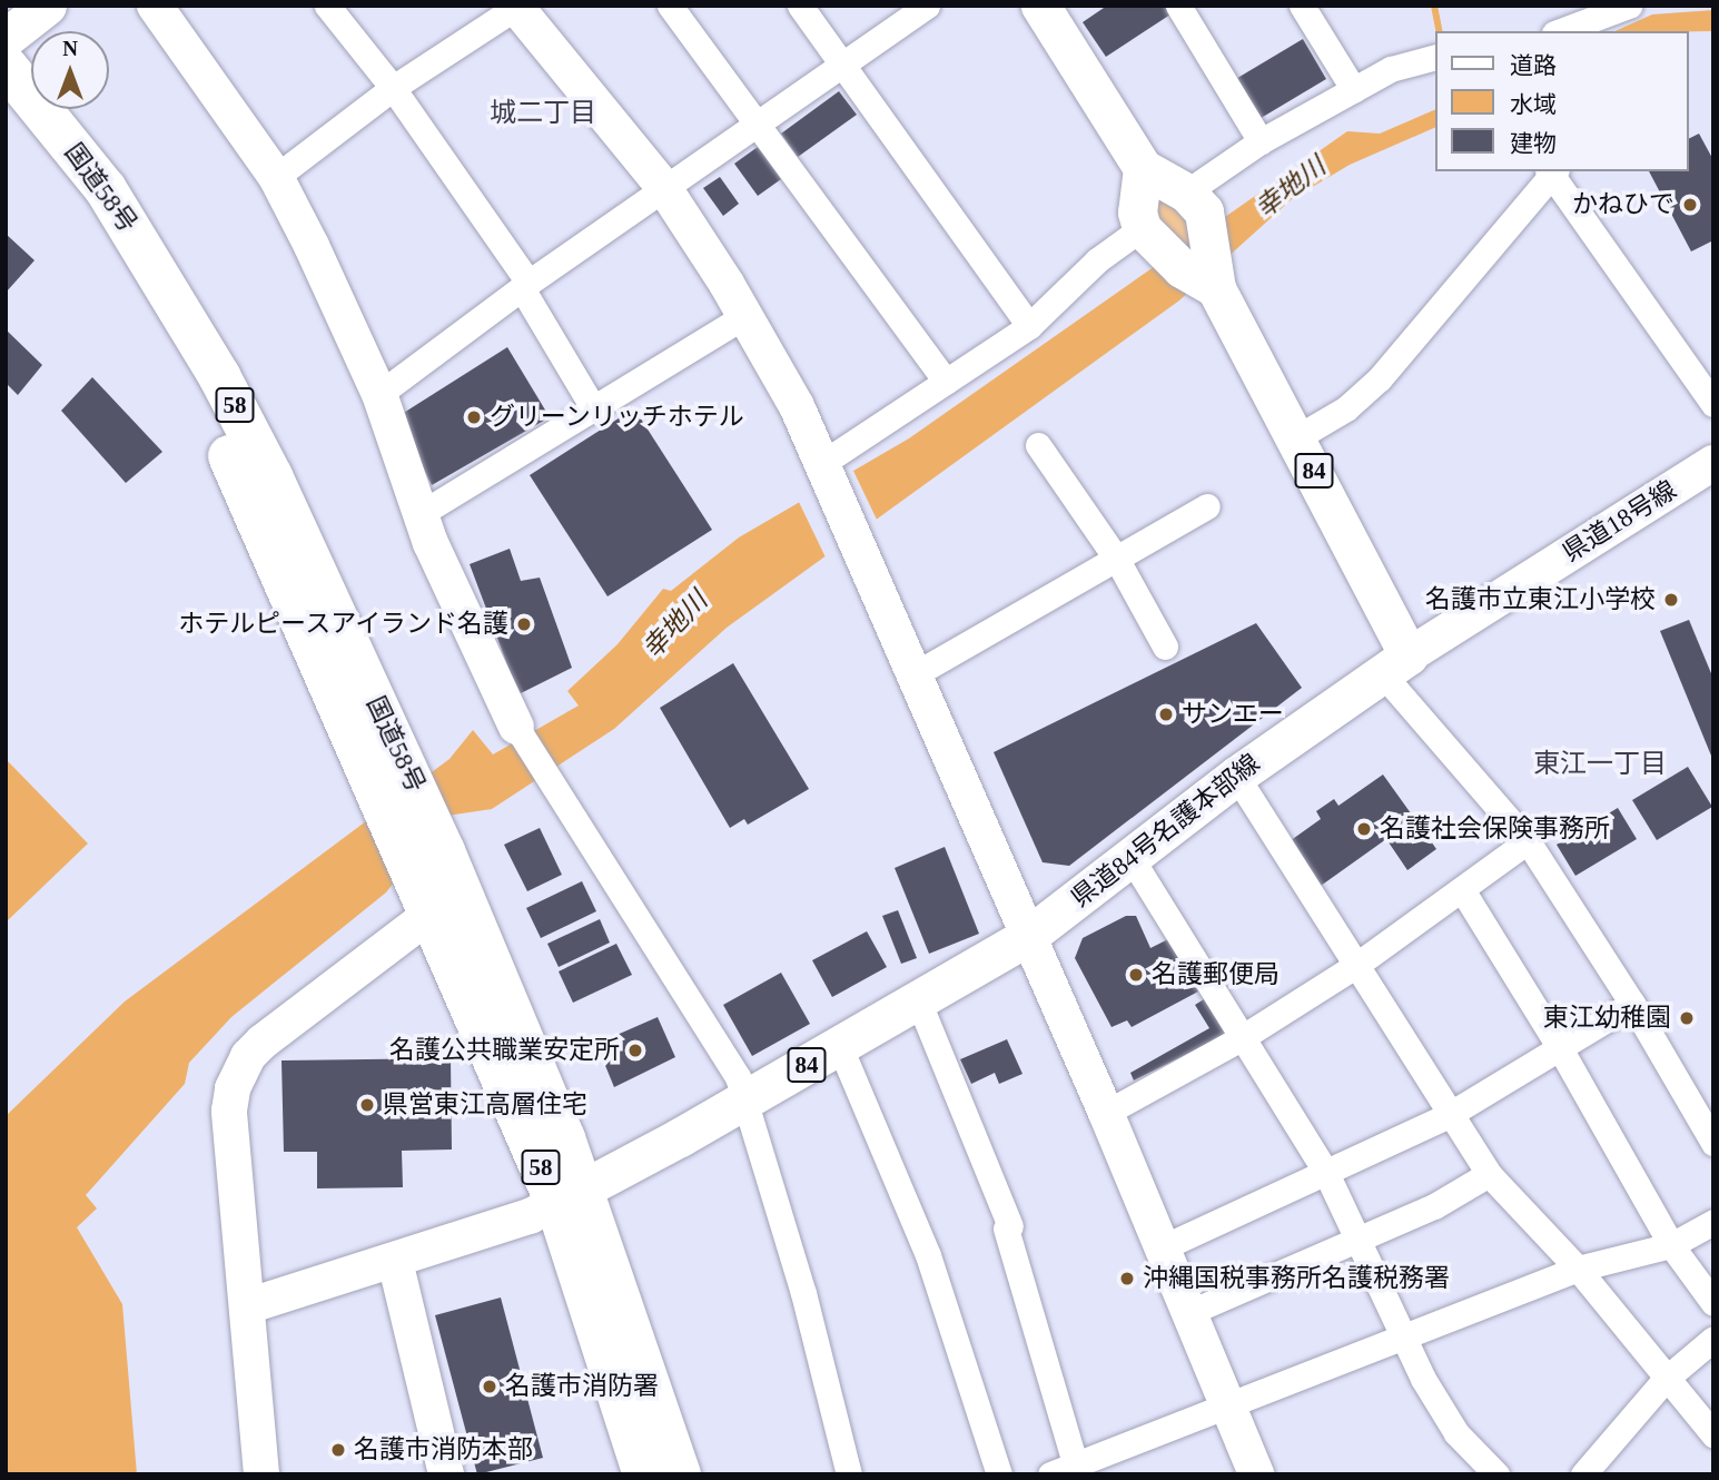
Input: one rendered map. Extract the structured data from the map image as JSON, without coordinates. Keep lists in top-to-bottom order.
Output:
{
  "streets": {
    "highway": ["国道58号", "58"],
    "main road": ["84", "県道84号名護本部線"],
    "street": ["県道18号線"]
  },
  "crossings": [
    ["国道58号", "県道84号名護本部線"],
    ["84", "県道18号線"],
    ["84", "県道84号名護本部線"],
    ["県道18号線", "県道84号名護本部線"]
  ],
  "districts": ["城二丁目", "東江一丁目"],
  "water": ["幸地川"],
  "places": [
    "かねひで",
    "グリーンリッチホテル",
    "名護市立東江小学校",
    "ホテルピースアイランド名護",
    "サンエー",
    "名護社会保険事務所",
    "名護郵便局",
    "東江幼稚園",
    "名護公共職業安定所",
    "県営東江高層住宅",
    "沖縄国税事務所名護税務署",
    "名護市消防署",
    "名護市消防本部"
  ],
  "legend": ["道路", "水域", "建物"],
  "north": "top"
}
